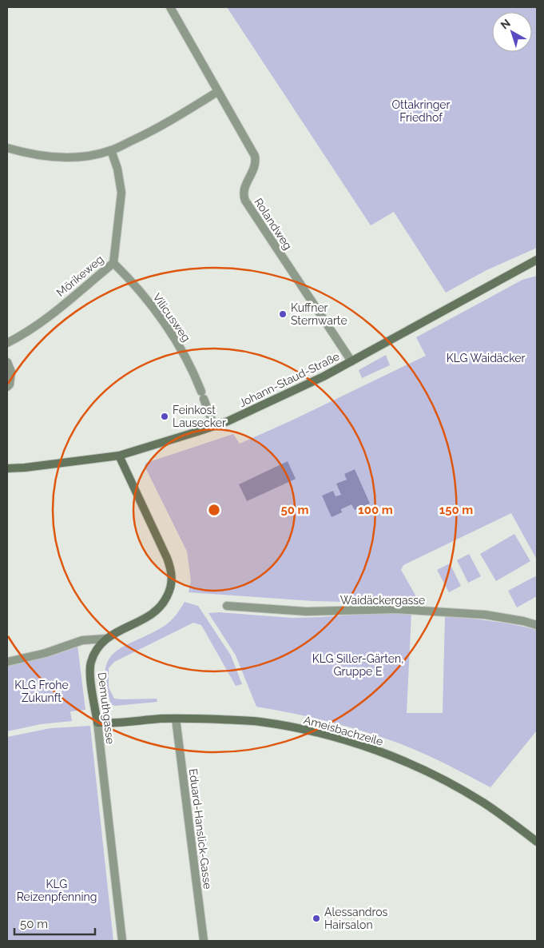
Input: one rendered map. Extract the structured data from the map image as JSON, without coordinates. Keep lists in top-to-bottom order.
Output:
{
  "streets": {
    "street": [
      "Rolandweg",
      "Mörikeweg",
      "Vilicusweg",
      "Johann-Staud-Straße",
      "Waidäckergasse",
      "Demuthgasse",
      "Ameisbachzeile",
      "Eduard-Hanslick-Gasse"
    ]
  },
  "crossings": [
    ["Rolandweg", "Johann-Staud-Straße"],
    ["Mörikeweg", "Vilicusweg"],
    ["Vilicusweg", "Johann-Staud-Straße"],
    ["Johann-Staud-Straße", "Demuthgasse"],
    ["Demuthgasse", "Ameisbachzeile"],
    ["Ameisbachzeile", "Eduard-Hanslick-Gasse"]
  ],
  "parks": [
    "Ottakringer Friedhof",
    "KLG Waidäcker",
    "KLG Siller-Gärten, Gruppe E",
    "KLG Frohe Zukunft",
    "KLG Reizenpfenning"
  ],
  "places": ["Kuffner Sternwarte", "Feinkost Lausecker", "Alessandros Hairsalon"],
  "scale_bar": "50 m",
  "north": "top left",
  "rings": ["50 m", "100 m", "150 m"]
}
